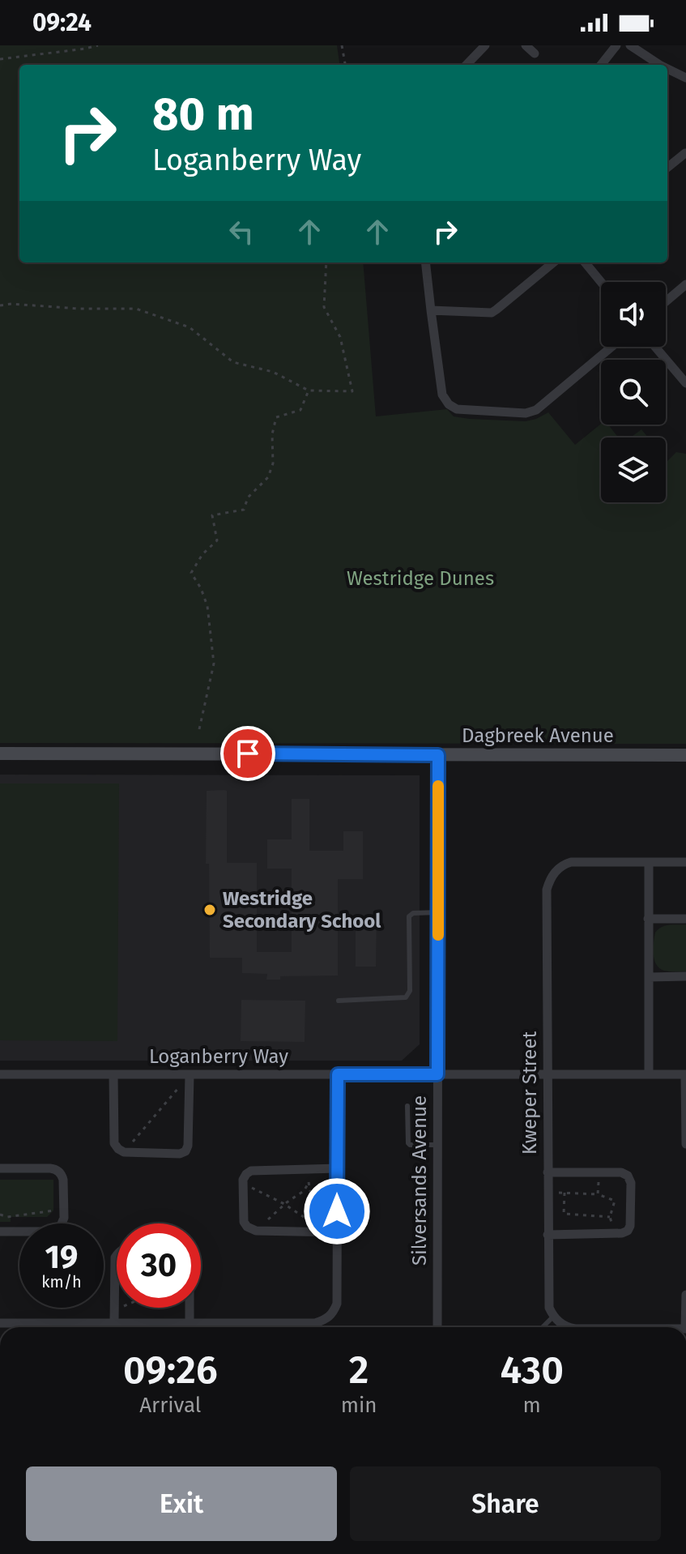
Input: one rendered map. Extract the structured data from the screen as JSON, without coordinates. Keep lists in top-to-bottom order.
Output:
{
  "streets": {
    "street": [
      "Dagbreek Avenue",
      "Loganberry Way",
      "Kweper Street",
      "Silversands Avenue"
    ]
  },
  "crossings": [
    ["Dagbreek Avenue", "Silversands Avenue"],
    ["Loganberry Way", "Kweper Street"],
    ["Loganberry Way", "Silversands Avenue"]
  ],
  "parks": ["Westridge Dunes"],
  "places": ["Westridge Secondary School"],
  "page": {
    "status": "09:24",
    "turn": ["80 m", "Loganberry Way"],
    "speed": "19 km/h",
    "limit": "30",
    "eta": [
      "09:26",
      "Arrival",
      "2",
      "min",
      "430",
      "m"
    ],
    "buttons": ["Exit", "Share"]
  }
}
